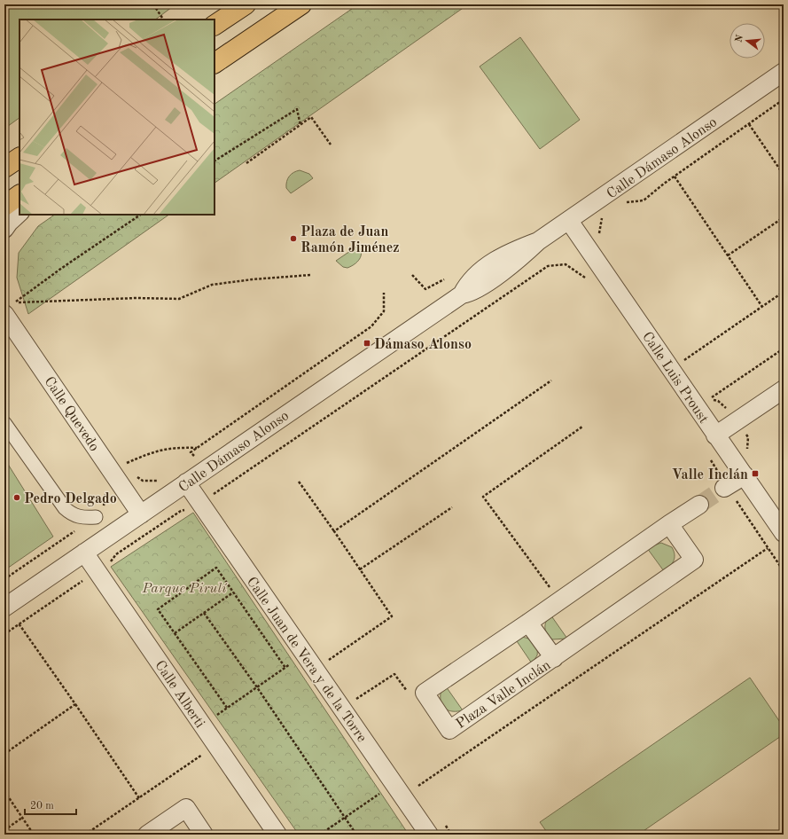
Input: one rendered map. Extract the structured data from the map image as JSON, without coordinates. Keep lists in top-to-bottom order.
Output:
{
  "streets": {
    "street": [
      "Calle Dámaso Alonso",
      "Calle Luis Proust",
      "Calle Quevedo",
      "Calle Juan de Vera y de la Torre",
      "Calle Alberti",
      "Plaza Valle Inclán"
    ]
  },
  "crossings": [
    ["Calle Dámaso Alonso", "Calle Luis Proust"],
    ["Calle Dámaso Alonso", "Calle Quevedo"],
    ["Calle Dámaso Alonso", "Calle Juan de Vera y de la Torre"],
    ["Calle Dámaso Alonso", "Calle Alberti"]
  ],
  "parks": ["Parque Pirulí"],
  "places": {
    "other": ["Plaza de Juan Ramón Jiménez", "Pedro Delgado"],
    "transit": ["Dámaso Alonso", "Valle Inclán"]
  },
  "scale_bar": "20 m",
  "north": "left"
}
